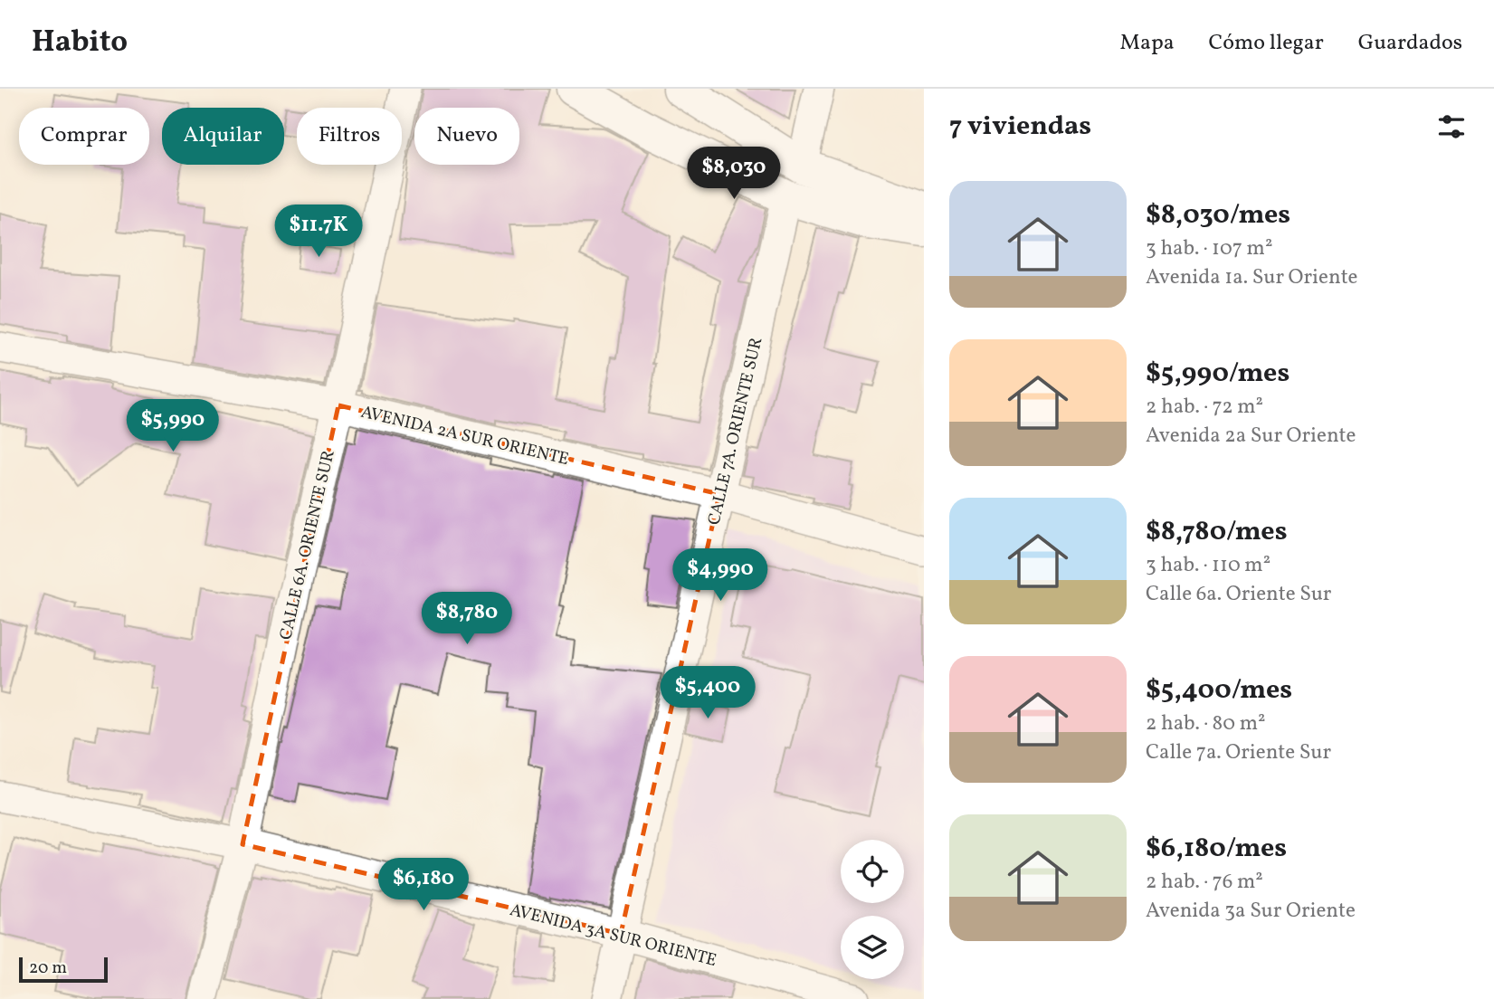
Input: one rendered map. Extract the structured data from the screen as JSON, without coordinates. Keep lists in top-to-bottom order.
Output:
{
  "streets": {
    "street": [
      "CALLE 7A. ORIENTE SUR",
      "AVENIDA 2A SUR ORIENTE",
      "CALLE 6A. ORIENTE SUR",
      "AVENIDA 3A SUR ORIENTE"
    ]
  },
  "crossings": [
    ["CALLE 7A. ORIENTE SUR", "AVENIDA 2A SUR ORIENTE"],
    ["CALLE 7A. ORIENTE SUR", "AVENIDA 3A SUR ORIENTE"],
    ["AVENIDA 2A SUR ORIENTE", "CALLE 6A. ORIENTE SUR"],
    ["CALLE 6A. ORIENTE SUR", "AVENIDA 3A SUR ORIENTE"]
  ],
  "scale_bar": "20 m",
  "page": {
    "header": "Habito",
    "nav": ["Mapa", "Cómo llegar", "Guardados"],
    "heading": "7 viviendas",
    "chip": [
      "Comprar",
      "Alquilar",
      "Filtros",
      "Nuevo"
    ],
    "price": [
      "$8,030",
      "$11.7K",
      "$5,990",
      "$4,990",
      "$8,780",
      "$5,400",
      "$6,180"
    ],
    "list": [
      {
        "name": "$8,030/mes",
        "note": "3 hab. · 107 m² · Avenida 1a. Sur Oriente"
      },
      {
        "name": "$5,990/mes",
        "note": "2 hab. · 72 m² · Avenida 2a Sur Oriente"
      },
      {
        "name": "$8,780/mes",
        "note": "3 hab. · 110 m² · Calle 6a. Oriente Sur"
      },
      {
        "name": "$5,400/mes",
        "note": "2 hab. · 80 m² · Calle 7a. Oriente Sur"
      },
      {
        "name": "$6,180/mes",
        "note": "2 hab. · 76 m² · Avenida 3a Sur Oriente"
      }
    ],
    "scale": "20 m"
  }
}
